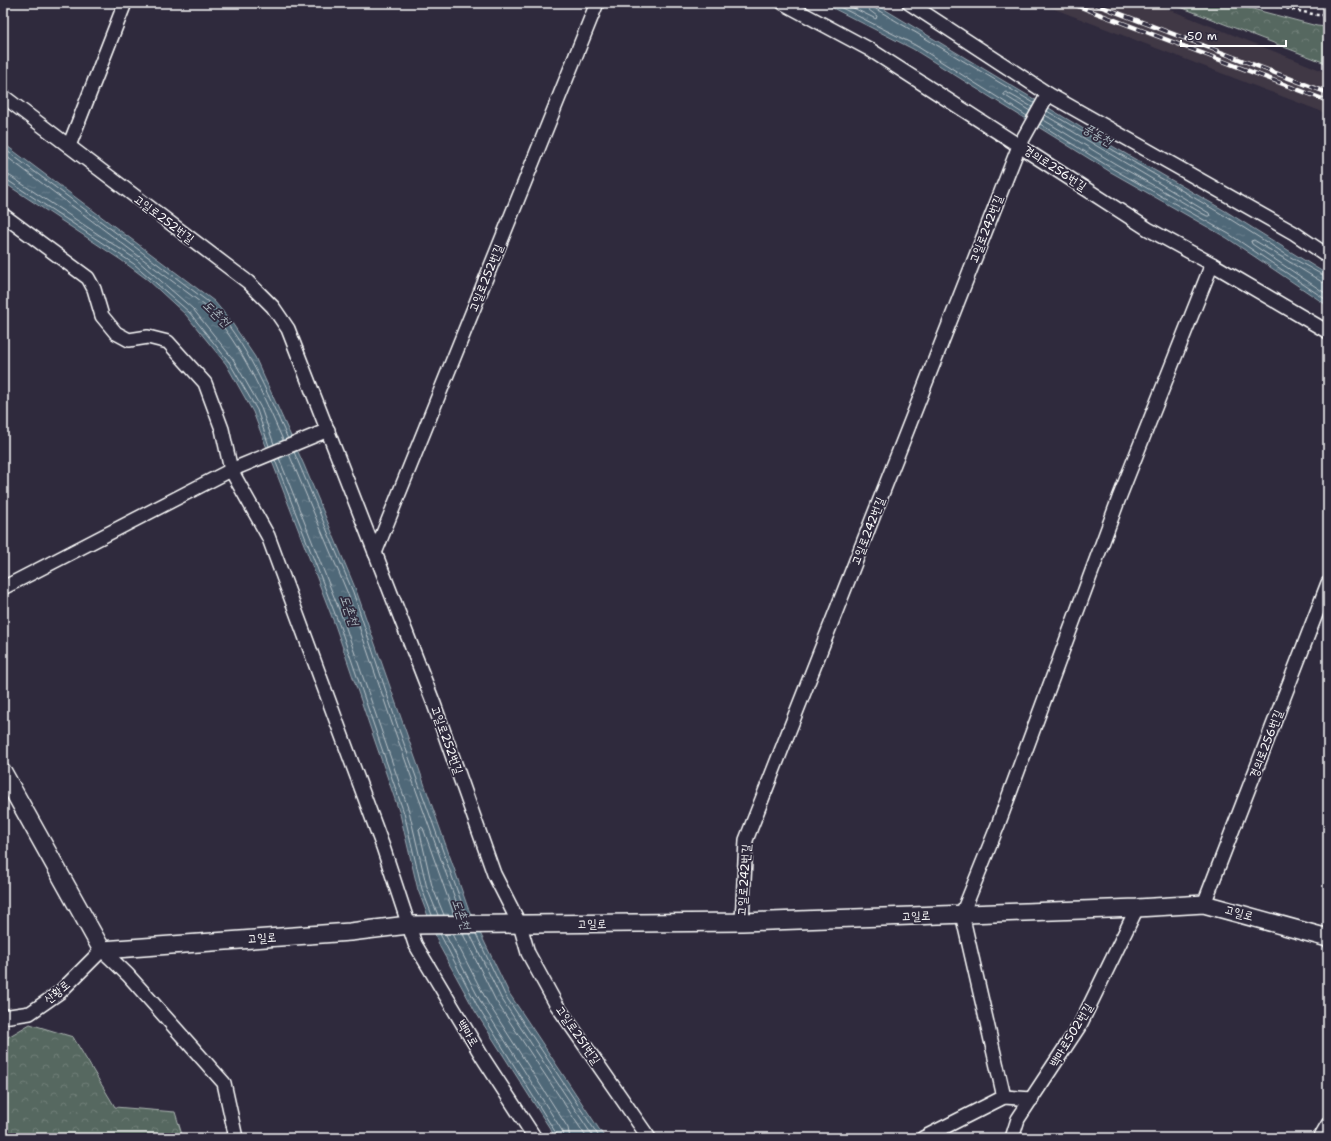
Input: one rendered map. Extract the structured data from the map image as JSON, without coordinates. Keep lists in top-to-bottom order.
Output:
{
  "streets": {
    "street": [
      "경의로256번길",
      "고일로252번길",
      "고일로242번길",
      "고일로",
      "산황로",
      "백마로",
      "고일로251번길",
      "백마로502번길"
    ]
  },
  "crossings": [
    ["경의로256번길", "고일로242번길"],
    ["경의로256번길", "고일로"],
    ["고일로252번길", "고일로"],
    ["고일로252번길", "고일로251번길"],
    ["고일로242번길", "고일로"],
    ["고일로", "산황로"],
    ["고일로", "백마로"],
    ["고일로", "고일로251번길"],
    ["고일로", "백마로502번길"]
  ],
  "water": ["풍동천", "도촌천"],
  "scale_bar": "50 m"
}
